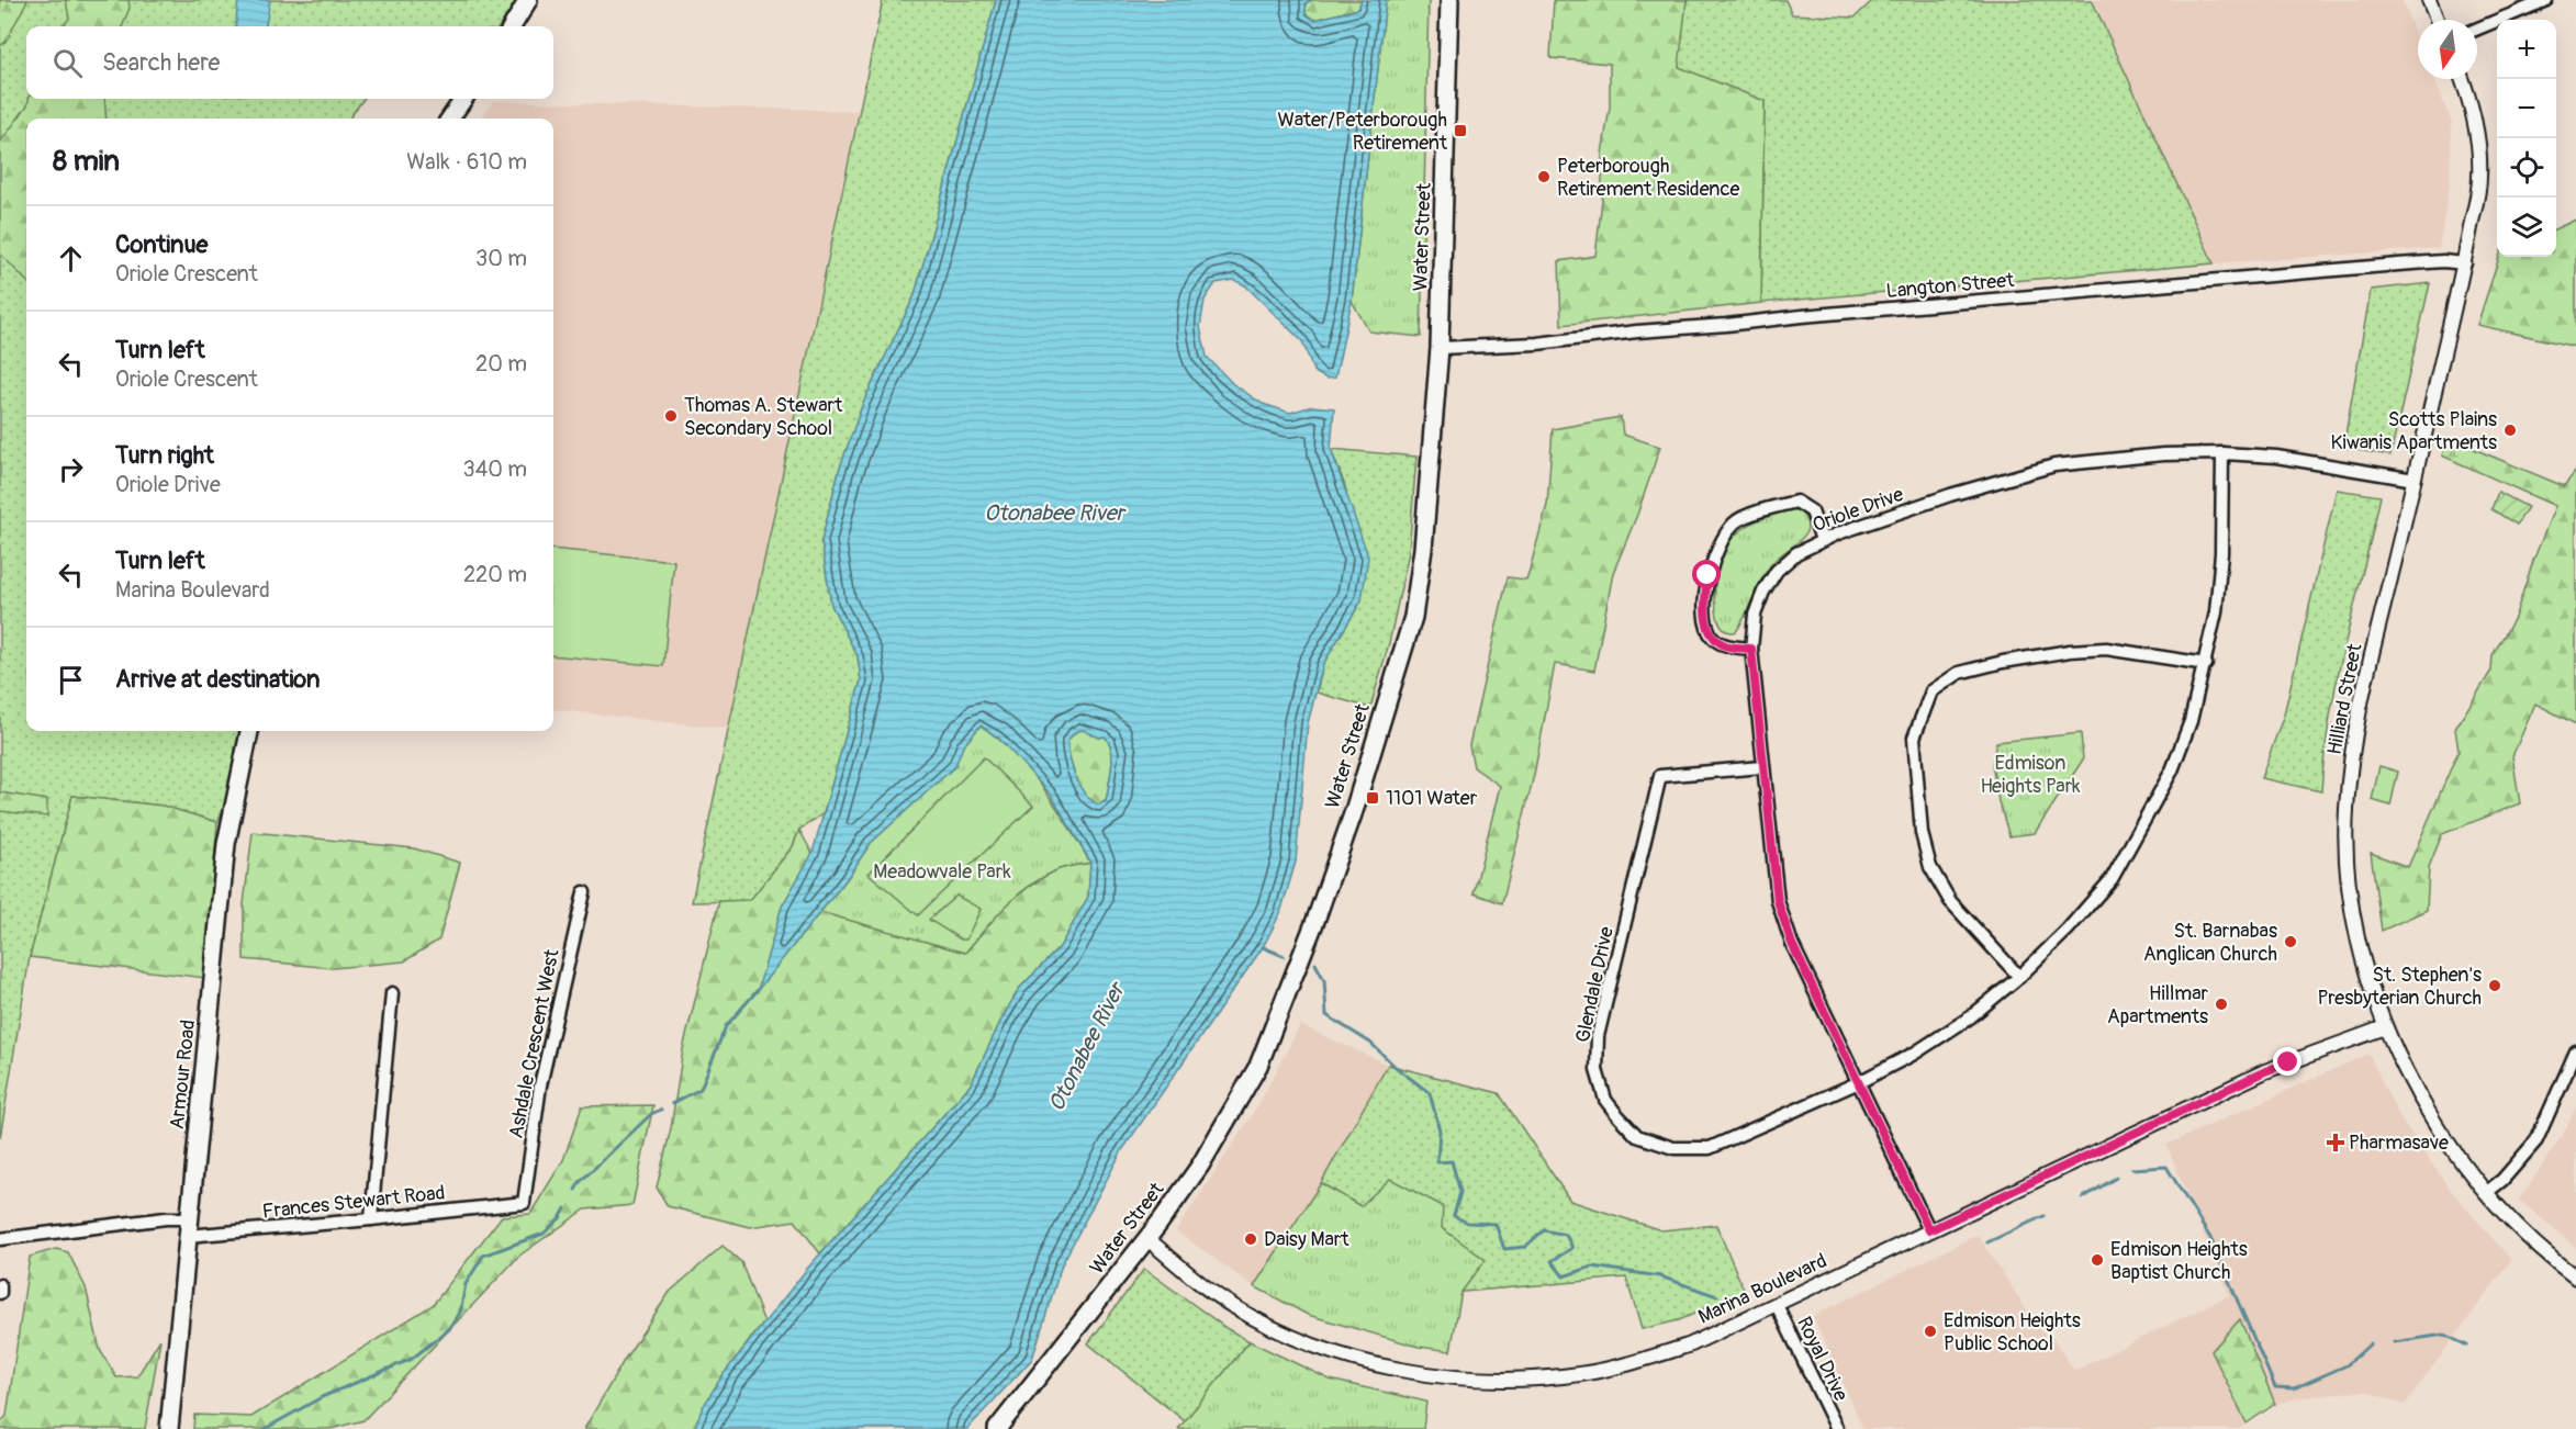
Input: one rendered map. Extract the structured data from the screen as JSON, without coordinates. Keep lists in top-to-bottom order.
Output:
{
  "streets": {
    "main road": ["Water Street", "Armour Road"],
    "street": [
      "Langton Street",
      "Oriole Drive",
      "Hilliard Street",
      "Glendale Drive",
      "Ashdale Crescent West",
      "Frances Stewart Road",
      "Marina Boulevard",
      "Royal Drive"
    ]
  },
  "crossings": [
    ["Water Street", "Langton Street"],
    ["Water Street", "Marina Boulevard"],
    ["Langton Street", "Hilliard Street"],
    ["Oriole Drive", "Hilliard Street"],
    ["Oriole Drive", "Glendale Drive"],
    ["Oriole Drive", "Marina Boulevard"],
    ["Hilliard Street", "Marina Boulevard"],
    ["Ashdale Crescent West", "Frances Stewart Road"],
    ["Armour Road", "Frances Stewart Road"],
    ["Marina Boulevard", "Royal Drive"]
  ],
  "water": ["Otonabee River"],
  "parks": ["Edmison Heights Park", "Meadowvale Park"],
  "places": {
    "transit": ["Water/Peterborough Retirement", "1101 Water"],
    "other": [
      "Peterborough Retirement Residence",
      "Thomas A. Stewart Secondary School",
      "Scotts Plains Kiwanis Apartments",
      "St. Barnabas Anglican Church",
      "St. Stephen's Presbyterian Church",
      "Hillmar Apartments",
      "Daisy Mart",
      "Edmison Heights Baptist Church",
      "Edmison Heights Public School"
    ],
    "health": ["Pharmasave"]
  },
  "north": "bottom",
  "page": {
    "map_buttons": ["+", "−"],
    "search": "Search here",
    "heading": ["8 min", "Walk · 610 m"],
    "list": [
      ["Continue", "Oriole Crescent", "30 m"],
      ["Turn left", "Oriole Crescent", "20 m"],
      ["Turn right", "Oriole Drive", "340 m"],
      ["Turn left", "Marina Boulevard", "220 m"],
      "Arrive at destination"
    ]
  }
}
